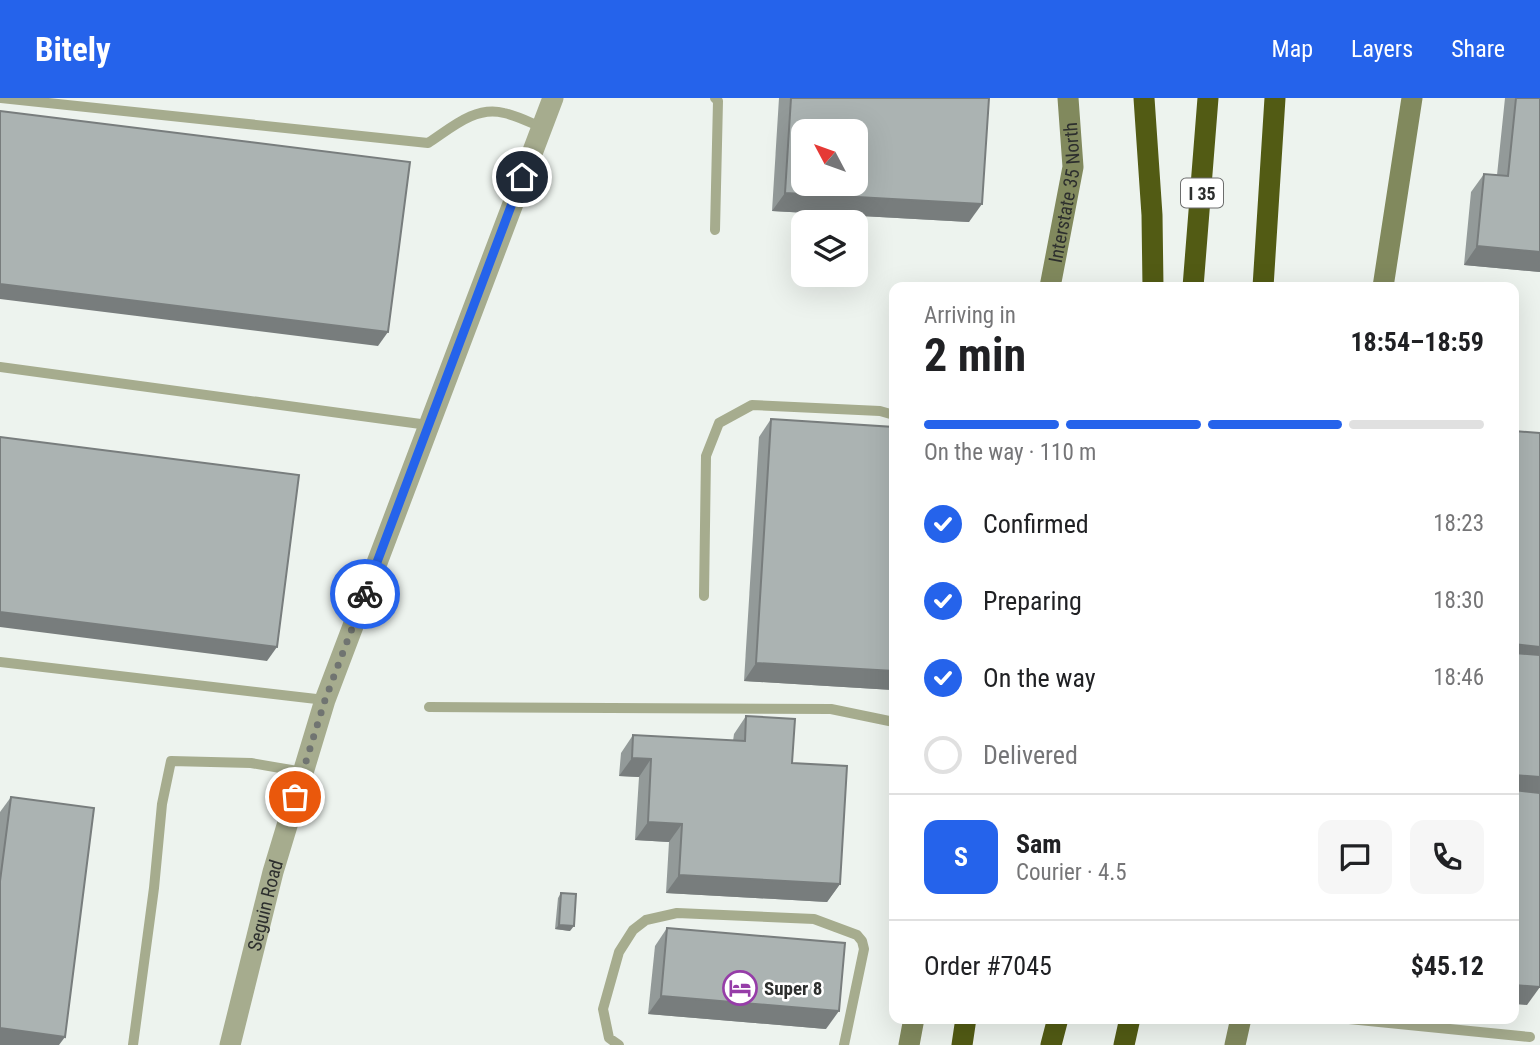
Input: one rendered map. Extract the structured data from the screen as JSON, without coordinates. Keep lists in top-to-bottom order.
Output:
{
  "streets": {
    "highway": ["I 35"],
    "main road": ["Interstate 35 North"],
    "street": ["Seguin Road"]
  },
  "places": {
    "hotel": ["Super 8"]
  },
  "north": "top left",
  "page": {
    "header": "Bitely",
    "nav": ["Map", "Layers", "Share"],
    "heading": ["2 min", "Arriving in", "18:54–18:59"],
    "panel": [
      "Sam",
      "Courier · 4.5",
      "Order #7045",
      "$45.12"
    ],
    "bar": "On the way · 110 m",
    "list": [
      ["Confirmed", "18:23"],
      ["Preparing", "18:30"],
      ["On the way", "18:46"],
      "Delivered"
    ],
    "round": "S"
  }
}
